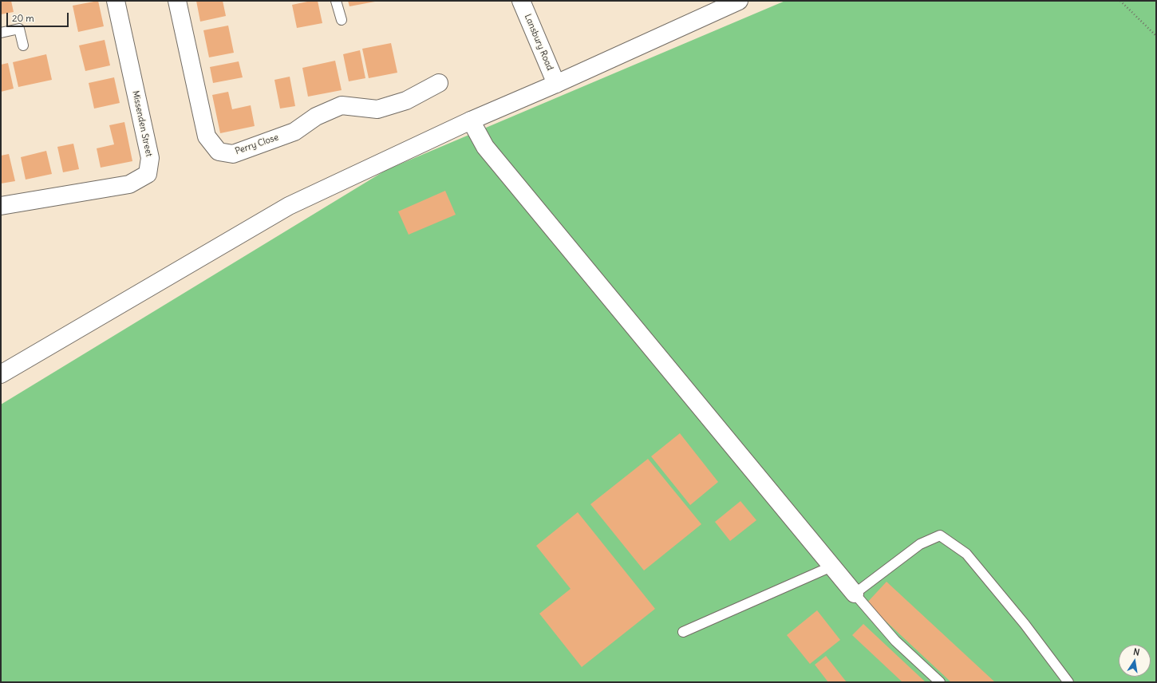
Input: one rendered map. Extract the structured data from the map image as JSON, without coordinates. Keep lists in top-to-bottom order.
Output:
{
  "streets": {
    "street": ["Lansbury Road", "Missenden Street", "Perry Close"]
  },
  "scale_bar": "20 m",
  "north": "top"
}
